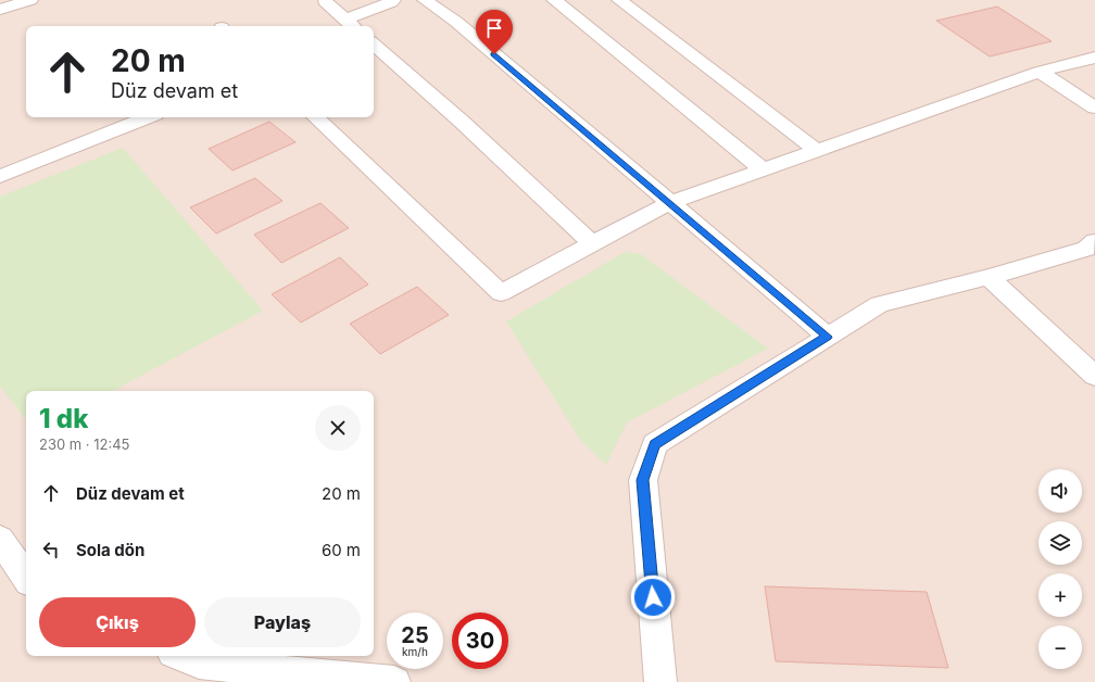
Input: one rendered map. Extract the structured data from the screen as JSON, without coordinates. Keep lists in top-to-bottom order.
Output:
{
  "page": {
    "turn": ["20 m", "Düz devam et"],
    "heading": ["1 dk", "230 m · 12:45"],
    "list": [
      {
        "name": "Düz devam et",
        "value": "20 m"
      },
      {
        "name": "Sola dön",
        "value": "60 m"
      }
    ],
    "map_buttons": ["+", "−"],
    "buttons": ["Çıkış", "Paylaş"],
    "speed": "25 km/h",
    "limit": "30"
  }
}
